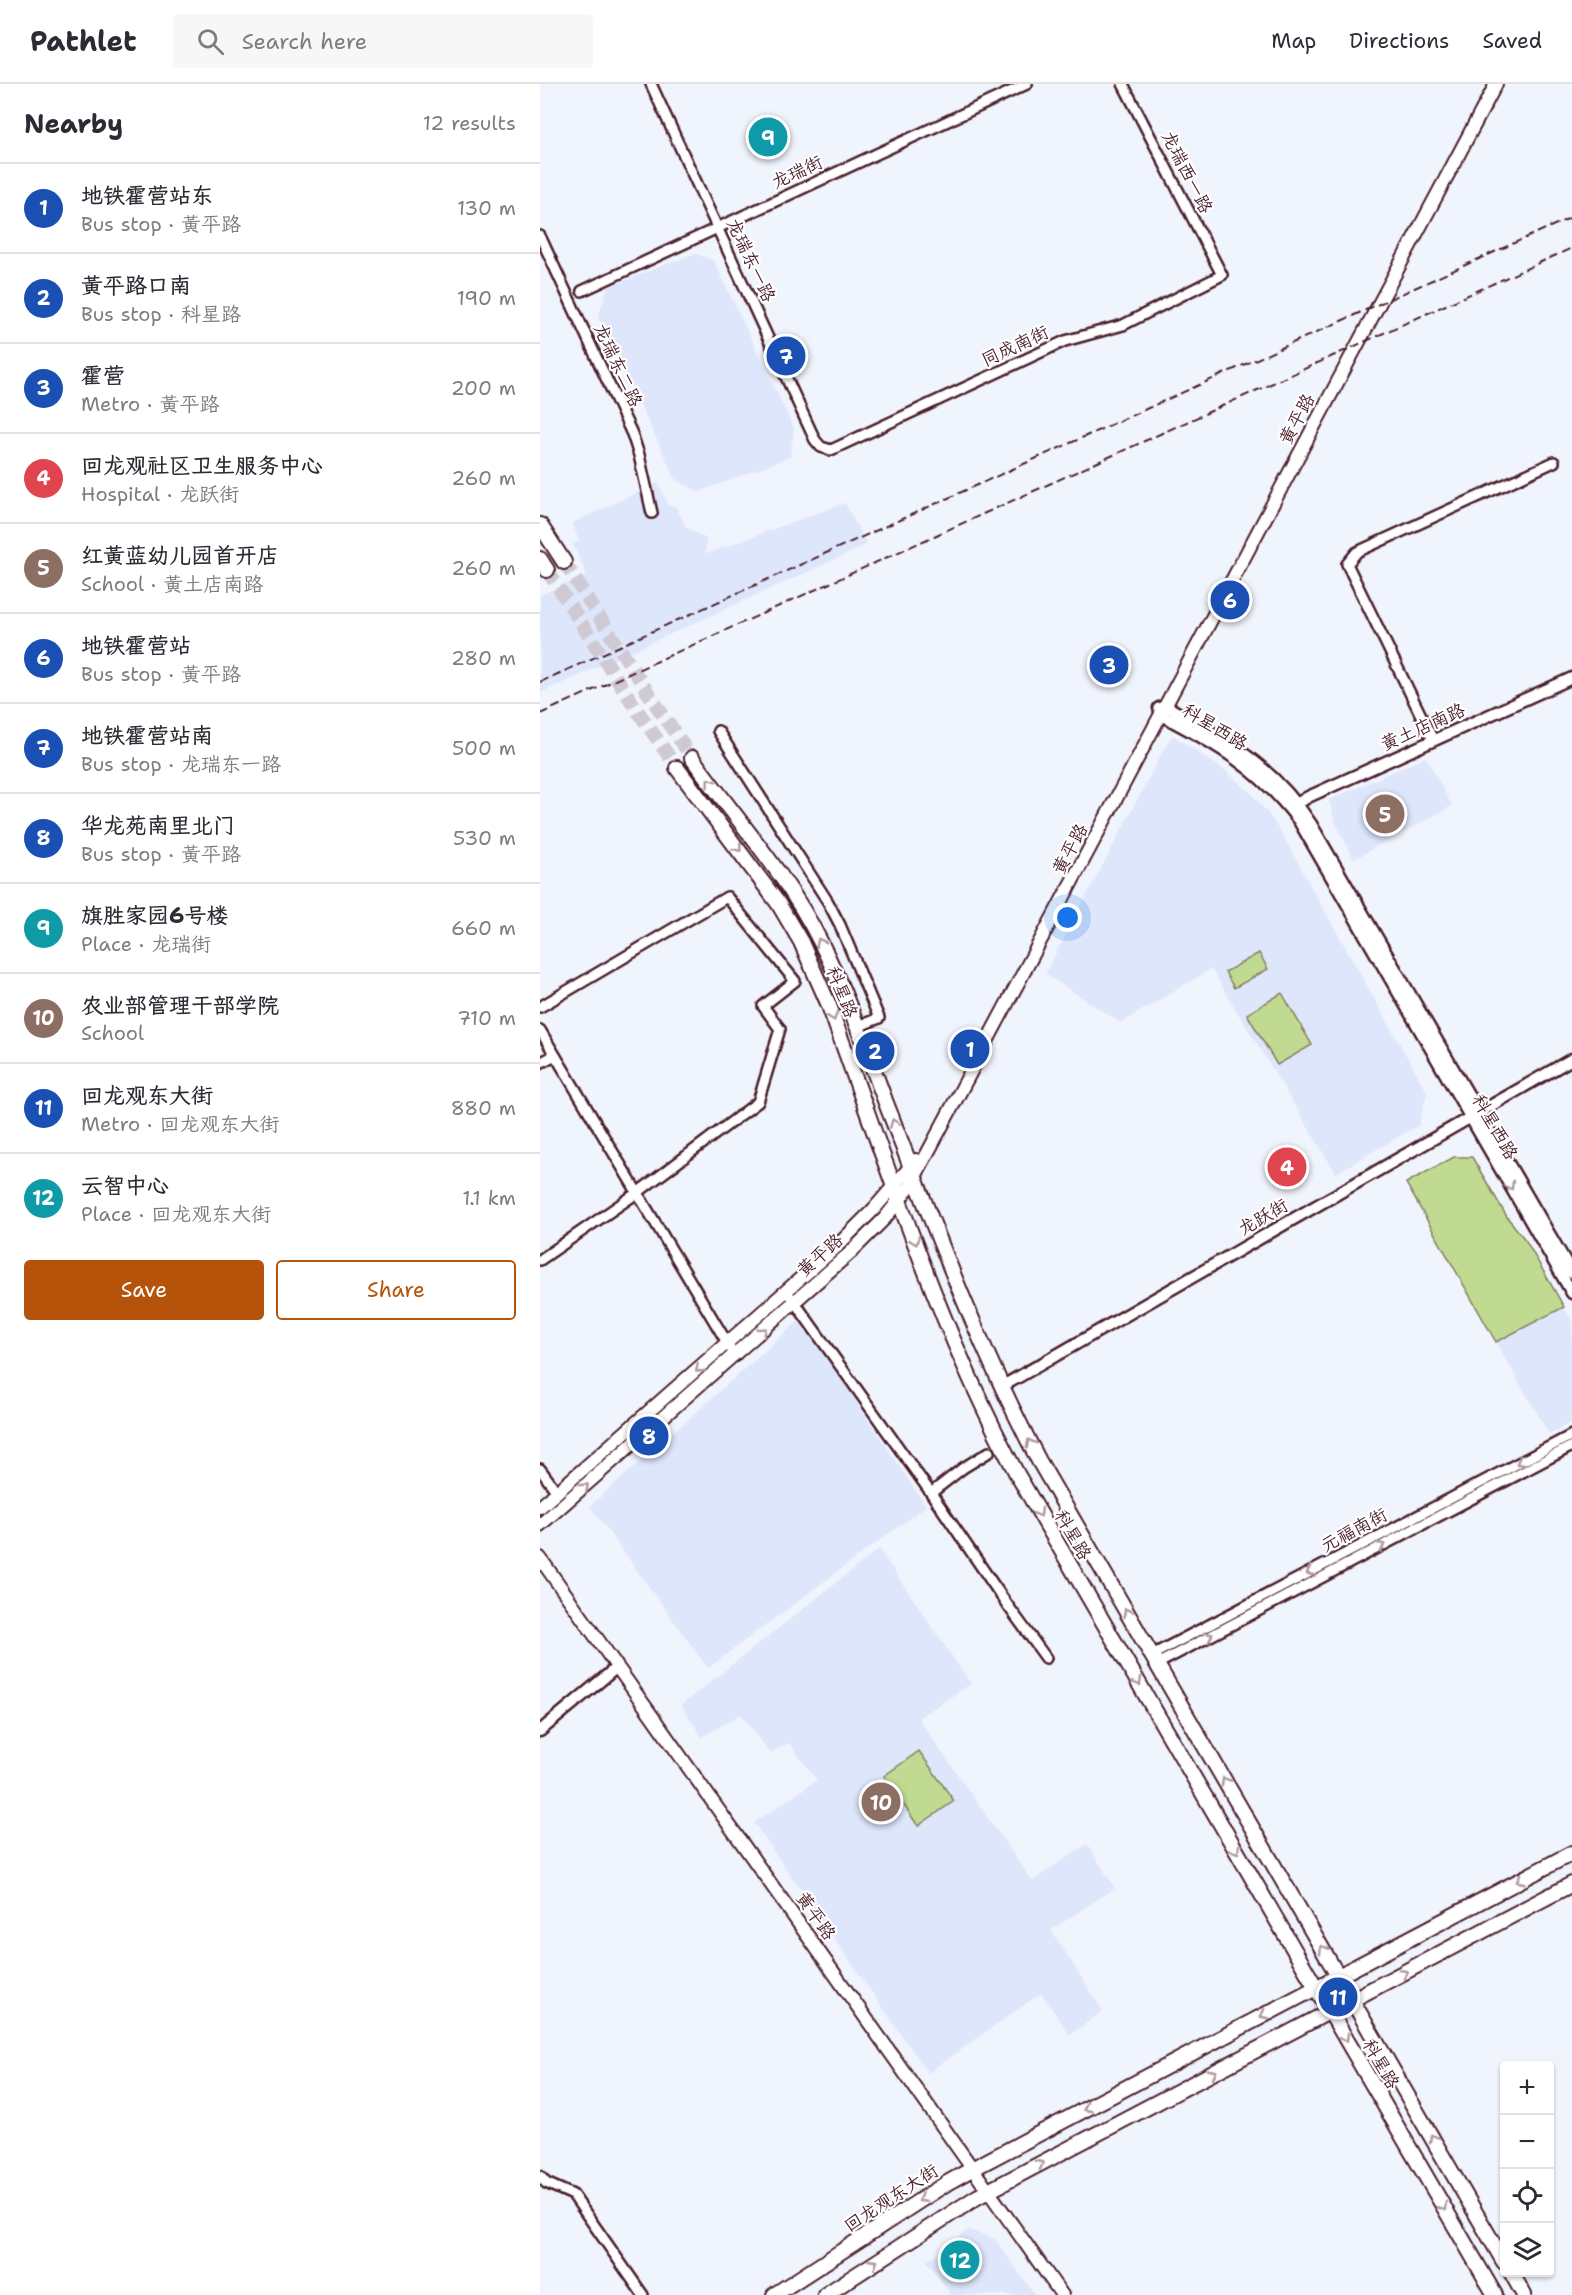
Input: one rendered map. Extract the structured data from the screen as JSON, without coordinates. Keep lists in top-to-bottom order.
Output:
{
  "streets": {
    "main road": ["黄平路", "科星路", "回龙观东大街"],
    "street": [
      "龙瑞街",
      "龙瑞西一路",
      "龙瑞东一路",
      "同成南街",
      "龙瑞东二路",
      "科星西路",
      "黄土店南路",
      "龙跃街",
      "元福南街"
    ]
  },
  "crossings": [
    ["龙瑞街", "龙瑞东一路"],
    ["龙瑞西一路", "同成南街"],
    ["龙瑞东一路", "同成南街"],
    ["黄平路", "科星西路"],
    ["黄平路", "科星路"],
    ["黄平路", "回龙观东大街"],
    ["科星西路", "黄土店南路"],
    ["科星西路", "龙跃街"],
    ["科星路", "龙跃街"],
    ["科星路", "元福南街"],
    ["科星路", "回龙观东大街"]
  ],
  "page": {
    "header": "Pathlet",
    "search": "Search here",
    "nav": ["Map", "Directions", "Saved"],
    "heading": ["Nearby", "12 results"],
    "pins": [
      "9",
      "7",
      "6",
      "3",
      "5",
      "1",
      "2",
      "4",
      "8",
      "10",
      "11",
      "12"
    ],
    "list": [
      {
        "mark": "1",
        "name": "地铁霍营站东",
        "note": "Bus stop · 黄平路",
        "value": "130 m"
      },
      {
        "mark": "2",
        "name": "黄平路口南",
        "note": "Bus stop · 科星路",
        "value": "190 m"
      },
      {
        "mark": "3",
        "name": "霍营",
        "note": "Metro · 黄平路",
        "value": "200 m"
      },
      {
        "mark": "4",
        "name": "回龙观社区卫生服务中心",
        "note": "Hospital · 龙跃街",
        "value": "260 m"
      },
      {
        "mark": "5",
        "name": "红黄蓝幼儿园首开店",
        "note": "School · 黄土店南路",
        "value": "260 m"
      },
      {
        "mark": "6",
        "name": "地铁霍营站",
        "note": "Bus stop · 黄平路",
        "value": "280 m"
      },
      {
        "mark": "7",
        "name": "地铁霍营站南",
        "note": "Bus stop · 龙瑞东一路",
        "value": "500 m"
      },
      {
        "mark": "8",
        "name": "华龙苑南里北门",
        "note": "Bus stop · 黄平路",
        "value": "530 m"
      },
      {
        "mark": "9",
        "name": "旗胜家园6号楼",
        "note": "Place · 龙瑞街",
        "value": "660 m"
      },
      {
        "mark": "10",
        "name": "农业部管理干部学院",
        "note": "School",
        "value": "710 m"
      },
      {
        "mark": "11",
        "name": "回龙观东大街",
        "note": "Metro · 回龙观东大街",
        "value": "880 m"
      },
      {
        "mark": "12",
        "name": "云智中心",
        "note": "Place · 回龙观东大街",
        "value": "1.1 km"
      }
    ],
    "buttons": ["Save", "Share"],
    "map_buttons": ["+", "−"]
  }
}
